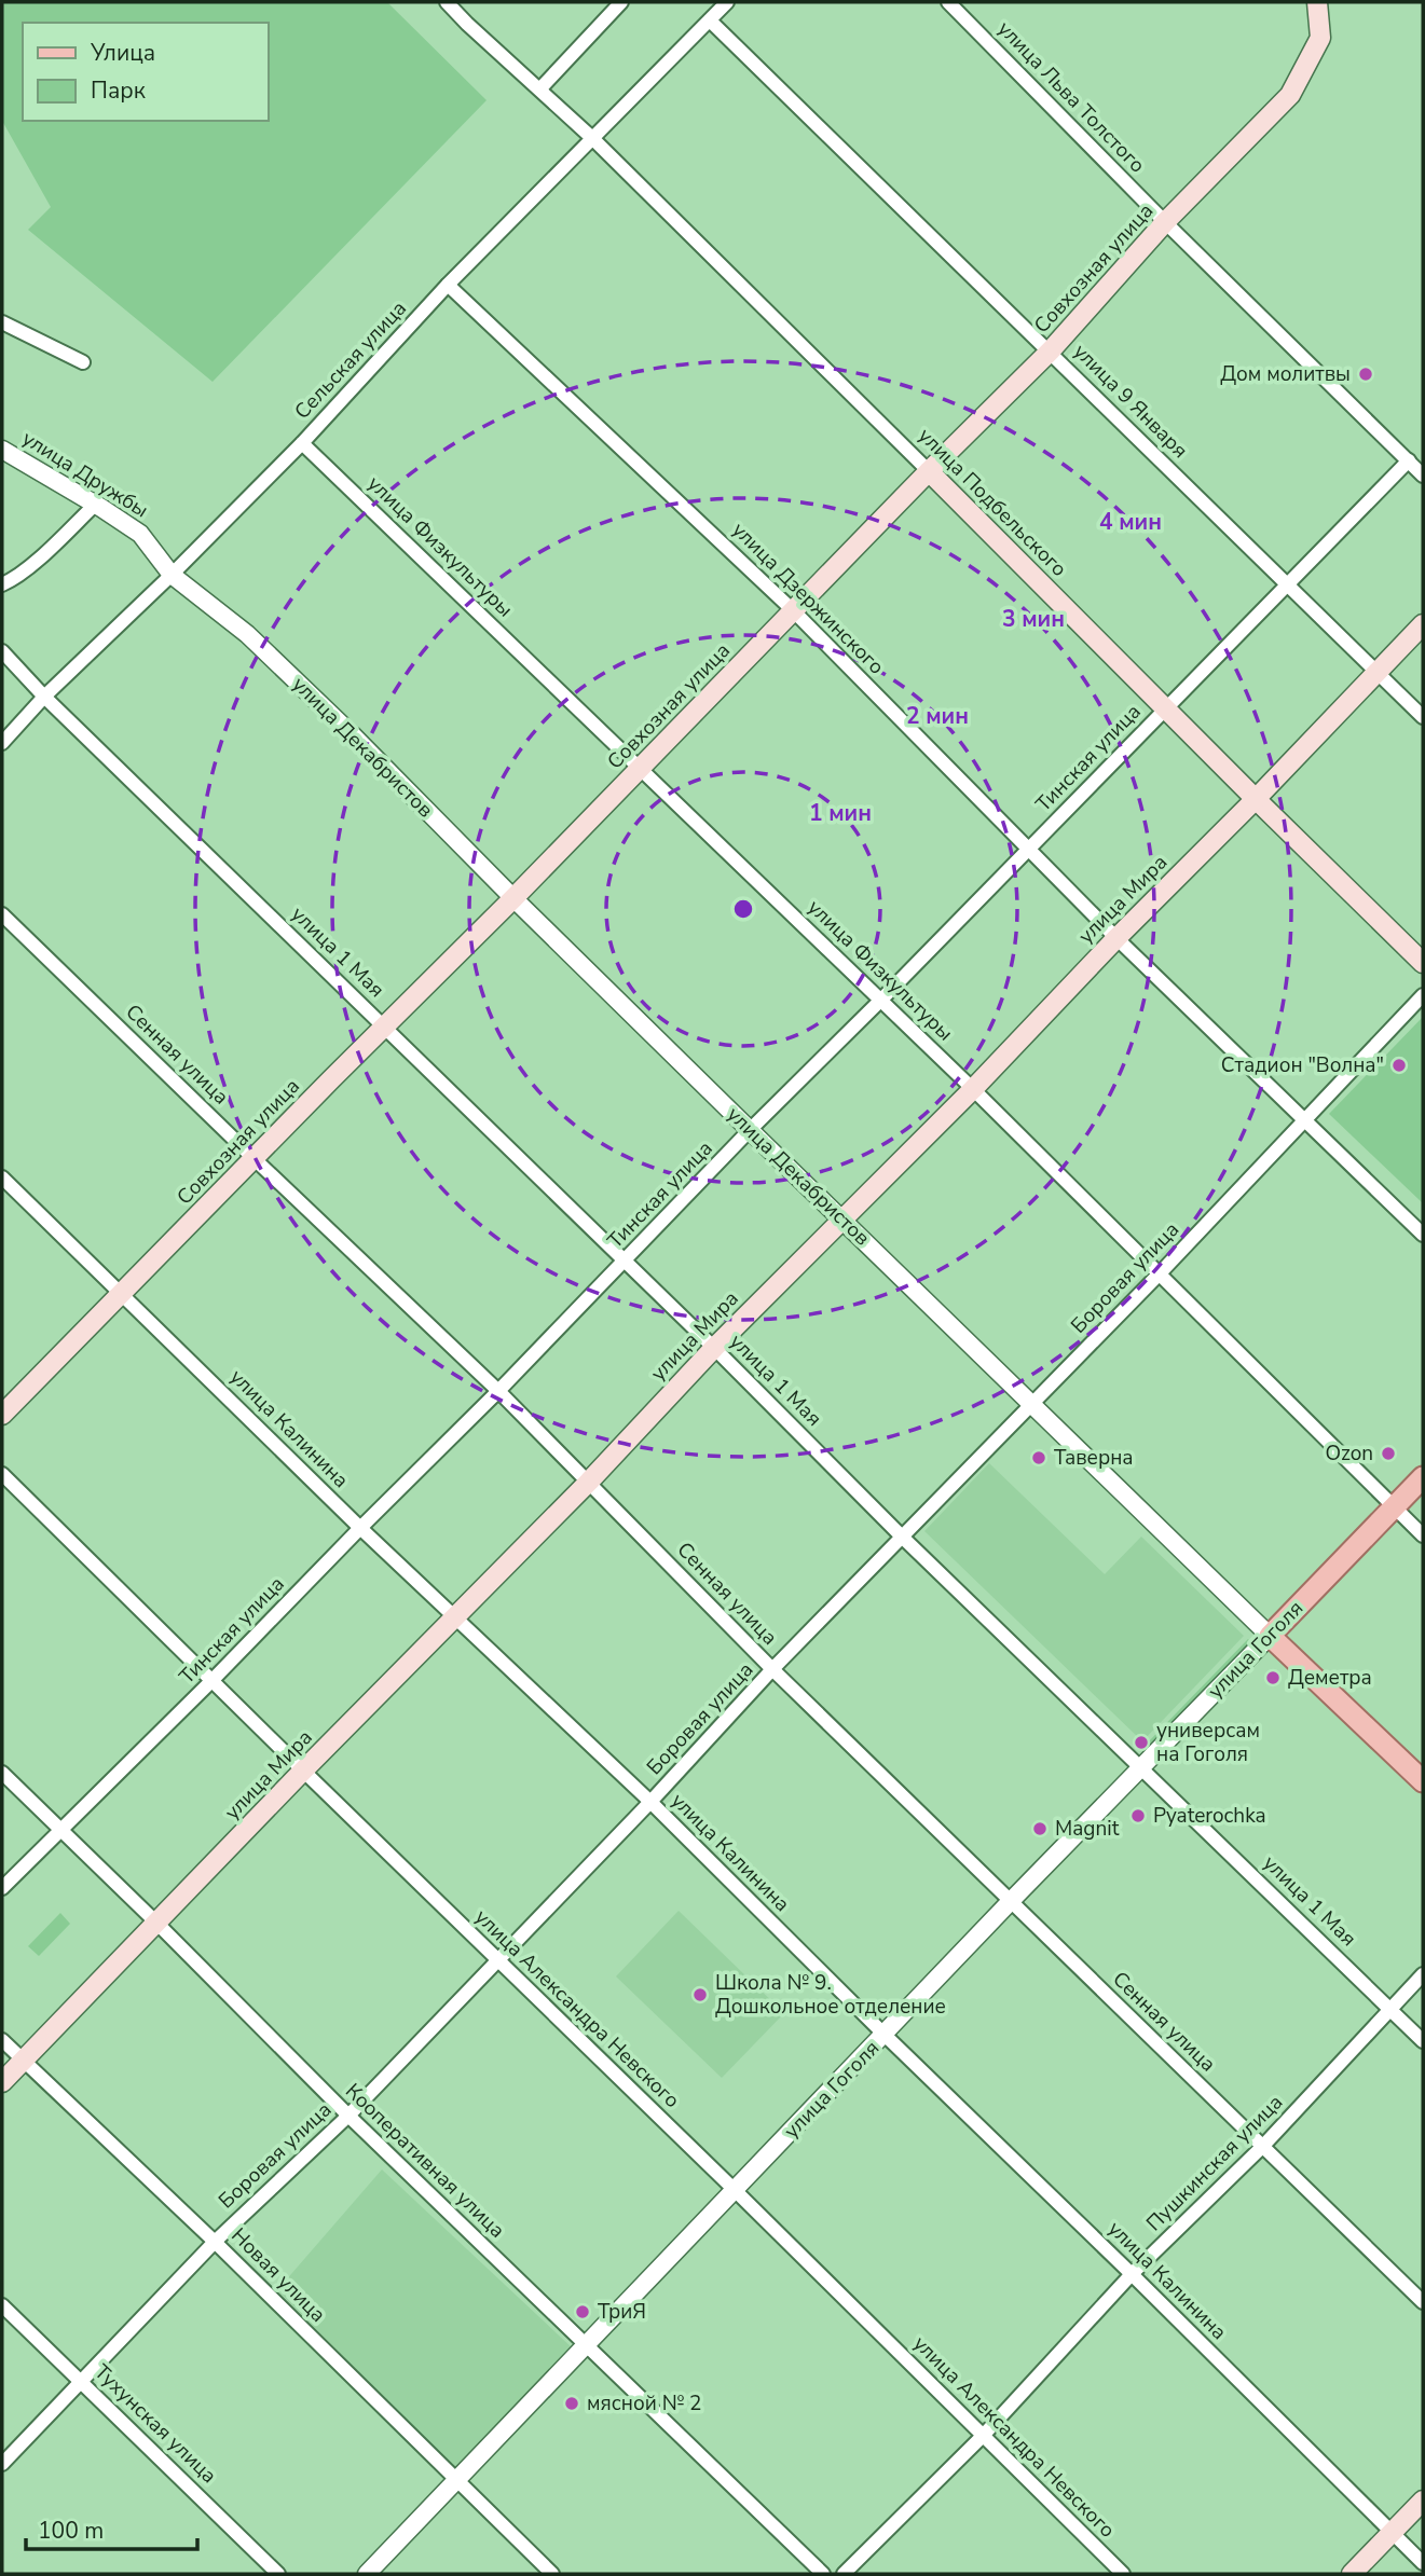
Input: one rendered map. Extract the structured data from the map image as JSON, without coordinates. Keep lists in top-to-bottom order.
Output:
{
  "streets": {
    "main road": [
      "Совхозная улица",
      "улица Подбельского",
      "улица Декабристов",
      "улица Мира",
      "улица Гоголя"
    ],
    "street": [
      "улица Льва Толстого",
      "Сельская улица",
      "улица 9 Января",
      "улица Дружбы",
      "улица Физкультуры",
      "улица Дзержинского",
      "Тинская улица",
      "улица 1 Мая",
      "Сенная улица",
      "Боровая улица",
      "улица Калинина",
      "улица Александра Невского",
      "Кооперативная улица",
      "Пушкинская улица",
      "Новая улица",
      "Тухунская улица"
    ]
  },
  "crossings": [
    ["улица Льва Толстого", "Совхозная улица"],
    ["улица Льва Толстого", "Тинская улица"],
    ["Совхозная улица", "улица 9 Января"],
    ["Совхозная улица", "улица Подбельского"],
    ["Совхозная улица", "улица Физкультуры"],
    ["Совхозная улица", "улица Дзержинского"],
    ["Совхозная улица", "улица Декабристов"],
    ["Совхозная улица", "улица 1 Мая"],
    ["Совхозная улица", "Сенная улица"],
    ["Совхозная улица", "улица Калинина"],
    ["Сельская улица", "улица 9 Января"],
    ["Сельская улица", "улица Дружбы"],
    ["Сельская улица", "улица Подбельского"],
    ["Сельская улица", "улица Физкультуры"],
    ["Сельская улица", "улица Дзержинского"],
    ["Сельская улица", "улица Декабристов"],
    ["Сельская улица", "улица 1 Мая"],
    ["улица 9 Января", "Тинская улица"],
    ["улица 9 Января", "улица Мира"],
    ["улица Дружбы", "улица Декабристов"],
    ["улица Подбельского", "Тинская улица"],
    ["улица Подбельского", "улица Мира"],
    ["улица Физкультуры", "Тинская улица"],
    ["улица Физкультуры", "улица Мира"],
    ["улица Физкультуры", "Боровая улица"],
    ["улица Физкультуры", "улица Гоголя"],
    ["улица Дзержинского", "Тинская улица"],
    ["улица Дзержинского", "улица Мира"],
    ["улица Дзержинского", "Боровая улица"],
    ["улица Декабристов", "Тинская улица"],
    ["улица Декабристов", "улица Мира"],
    ["улица Декабристов", "Боровая улица"],
    ["улица Декабристов", "улица Гоголя"],
    ["Тинская улица", "улица 1 Мая"],
    ["Тинская улица", "Сенная улица"],
    ["Тинская улица", "улица Калинина"],
    ["Тинская улица", "улица Александра Невского"],
    ["Тинская улица", "Кооперативная улица"],
    ["улица Мира", "улица 1 Мая"],
    ["улица Мира", "Сенная улица"],
    ["улица Мира", "улица Калинина"],
    ["улица Мира", "улица Александра Невского"],
    ["улица Мира", "Кооперативная улица"],
    ["улица Мира", "Новая улица"],
    ["улица 1 Мая", "Боровая улица"],
    ["улица 1 Мая", "улица Гоголя"],
    ["улица 1 Мая", "Пушкинская улица"],
    ["Сенная улица", "Боровая улица"],
    ["Сенная улица", "улица Гоголя"],
    ["Сенная улица", "Пушкинская улица"],
    ["Боровая улица", "улица Калинина"],
    ["Боровая улица", "улица Александра Невского"],
    ["Боровая улица", "Кооперативная улица"],
    ["Боровая улица", "Новая улица"],
    ["Боровая улица", "Тухунская улица"],
    ["улица Калинина", "улица Гоголя"],
    ["улица Калинина", "Пушкинская улица"],
    ["улица Гоголя", "улица Александра Невского"],
    ["улица Гоголя", "Кооперативная улица"],
    ["улица Гоголя", "Новая улица"],
    ["улица Александра Невского", "Пушкинская улица"]
  ],
  "places": [
    "Дом молитвы",
    "Стадион \"Волна\"",
    "Ozon",
    "Таверна",
    "Деметра",
    "универсам на Гоголя",
    "Pyaterochka",
    "Magnit",
    "Школа № 9. Дошкольное отделение",
    "ТриЯ",
    "мясной № 2"
  ],
  "legend": ["Улица", "Парк"],
  "scale_bar": "100 m",
  "rings": [
    "4 мин",
    "3 мин",
    "2 мин",
    "1 мин"
  ]
}
